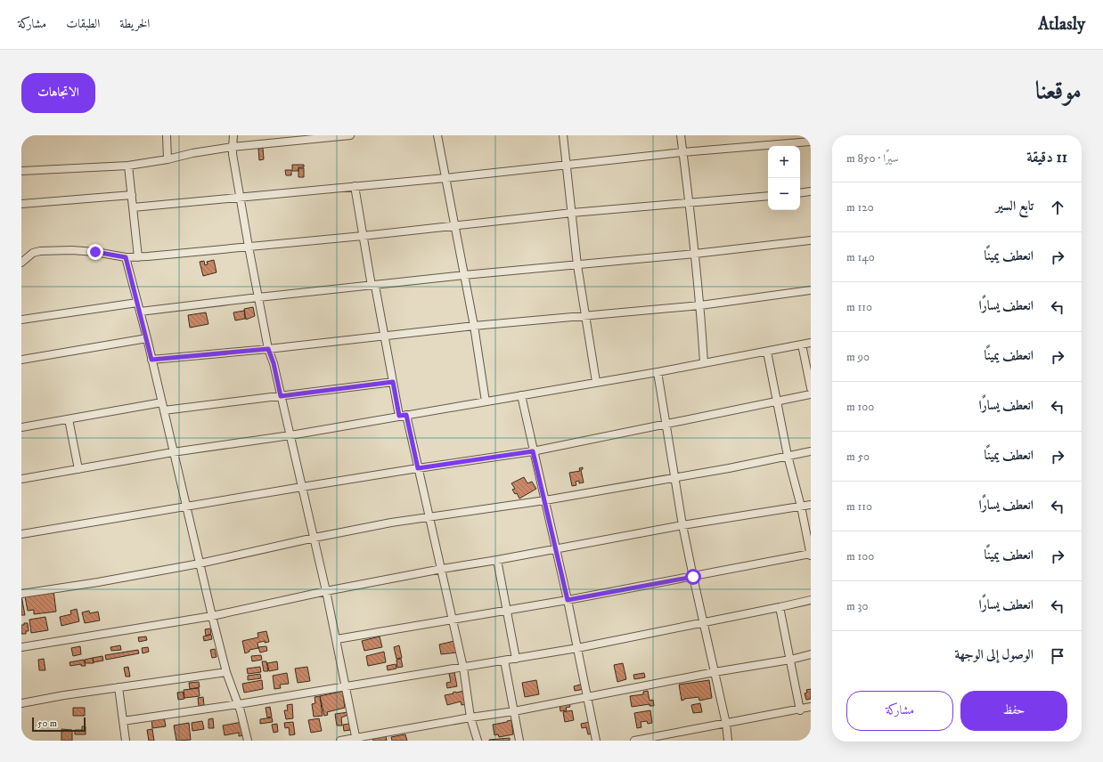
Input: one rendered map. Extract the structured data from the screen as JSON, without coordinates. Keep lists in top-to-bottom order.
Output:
{
  "scale_bar": "50 m",
  "page": {
    "header": "Atlasly",
    "nav": ["الخريطة", "الطبقات", "مشاركة"],
    "title": "موقعنا",
    "buttons": [
      "الاتجاهات",
      ["حفظ", "مشاركة"]
    ],
    "heading": ["11 دقيقة", "سيرًا · 850 m"],
    "map_buttons": ["+", "−"],
    "list": [
      ["تابع السير", "120 m"],
      ["انعطف يمينًا", "140 m"],
      ["انعطف يسارًا", "110 m"],
      ["انعطف يمينًا", "90 m"],
      ["انعطف يسارًا", "100 m"],
      ["انعطف يمينًا", "50 m"],
      ["انعطف يسارًا", "110 m"],
      ["انعطف يمينًا", "100 m"],
      ["انعطف يسارًا", "30 m"],
      "الوصول إلى الوجهة"
    ],
    "scale": "50 m"
  }
}
